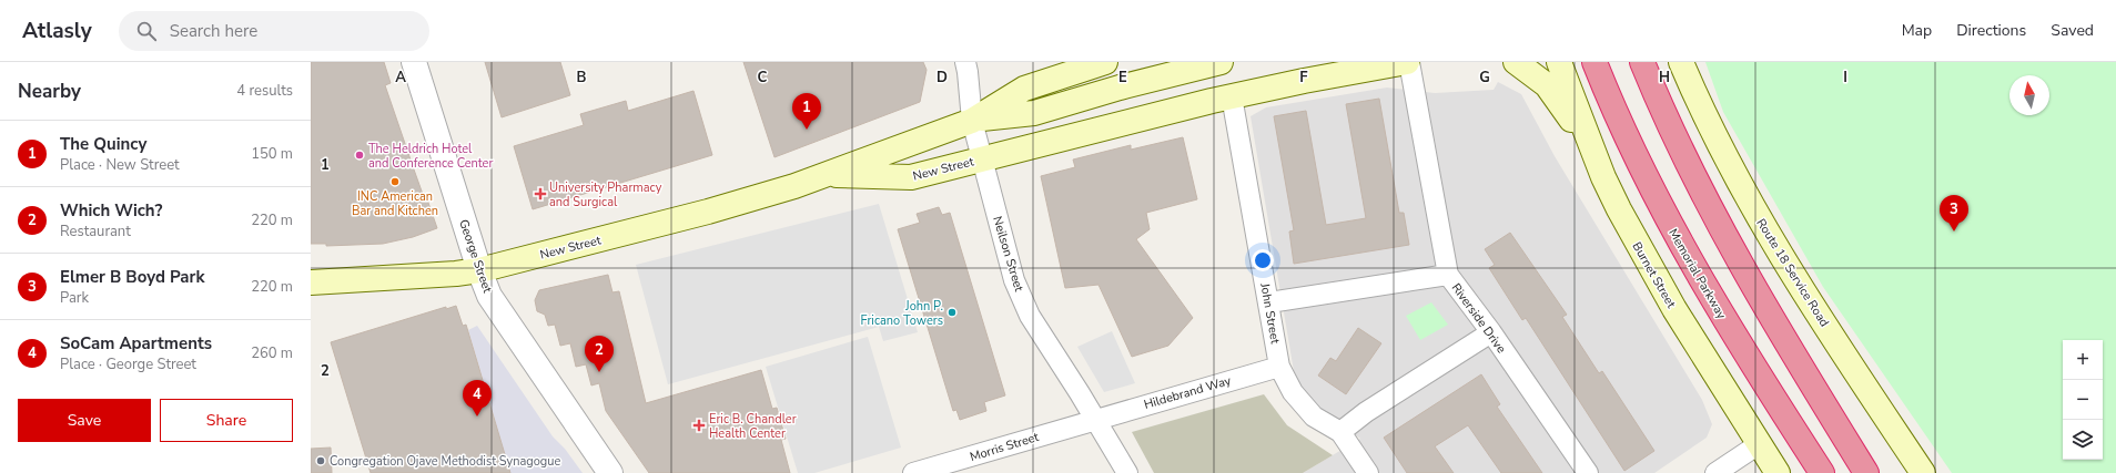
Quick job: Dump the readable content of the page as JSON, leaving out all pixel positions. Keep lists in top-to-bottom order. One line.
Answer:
{"streets":{"highway":["Memorial Parkway"],"main road":["New Street","Route 18 Service Road","Burnet Street"],"street":["Neilson Street","George Street","John Street","Riverside Drive","Hildebrand Way","Morris Street"]},"crossings":[["New Street","Neilson Street"],["New Street","George Street"],["New Street","John Street"],["New Street","Riverside Drive"],["Neilson Street","Hildebrand Way"],["Neilson Street","Morris Street"],["John Street","Hildebrand Way"],["Hildebrand Way","Morris Street"]],"places":{"other":["The Heldrich Hotel and Conference Center","INC American Bar and Kitchen","John P. Fricano Towers","Congregation Ojave Methodist Synagogue"],"health":["University Pharmacy and Surgical","Eric B. Chandler Health Center"]},"north":"top","page":{"header":"Atlasly","search":"Search here","nav":["Map","Directions","Saved"],"heading":["Nearby","4 results"],"pins":["1","3","2","4"],"list":[{"mark":"1","name":"The Quincy","note":"Place · New Street","value":"150 m"},{"mark":"2","name":"Which Wich?","note":"Restaurant","value":"220 m"},{"mark":"3","name":"Elmer B Boyd Park","note":"Park","value":"220 m"},{"mark":"4","name":"SoCam Apartments","note":"Place · George Street","value":"260 m"}],"map_buttons":["+","−"],"buttons":["Save","Share"]},"grid":{"columns":["A","B","C","D","E","F","G","H","I"],"rows":["1","2"]}}
